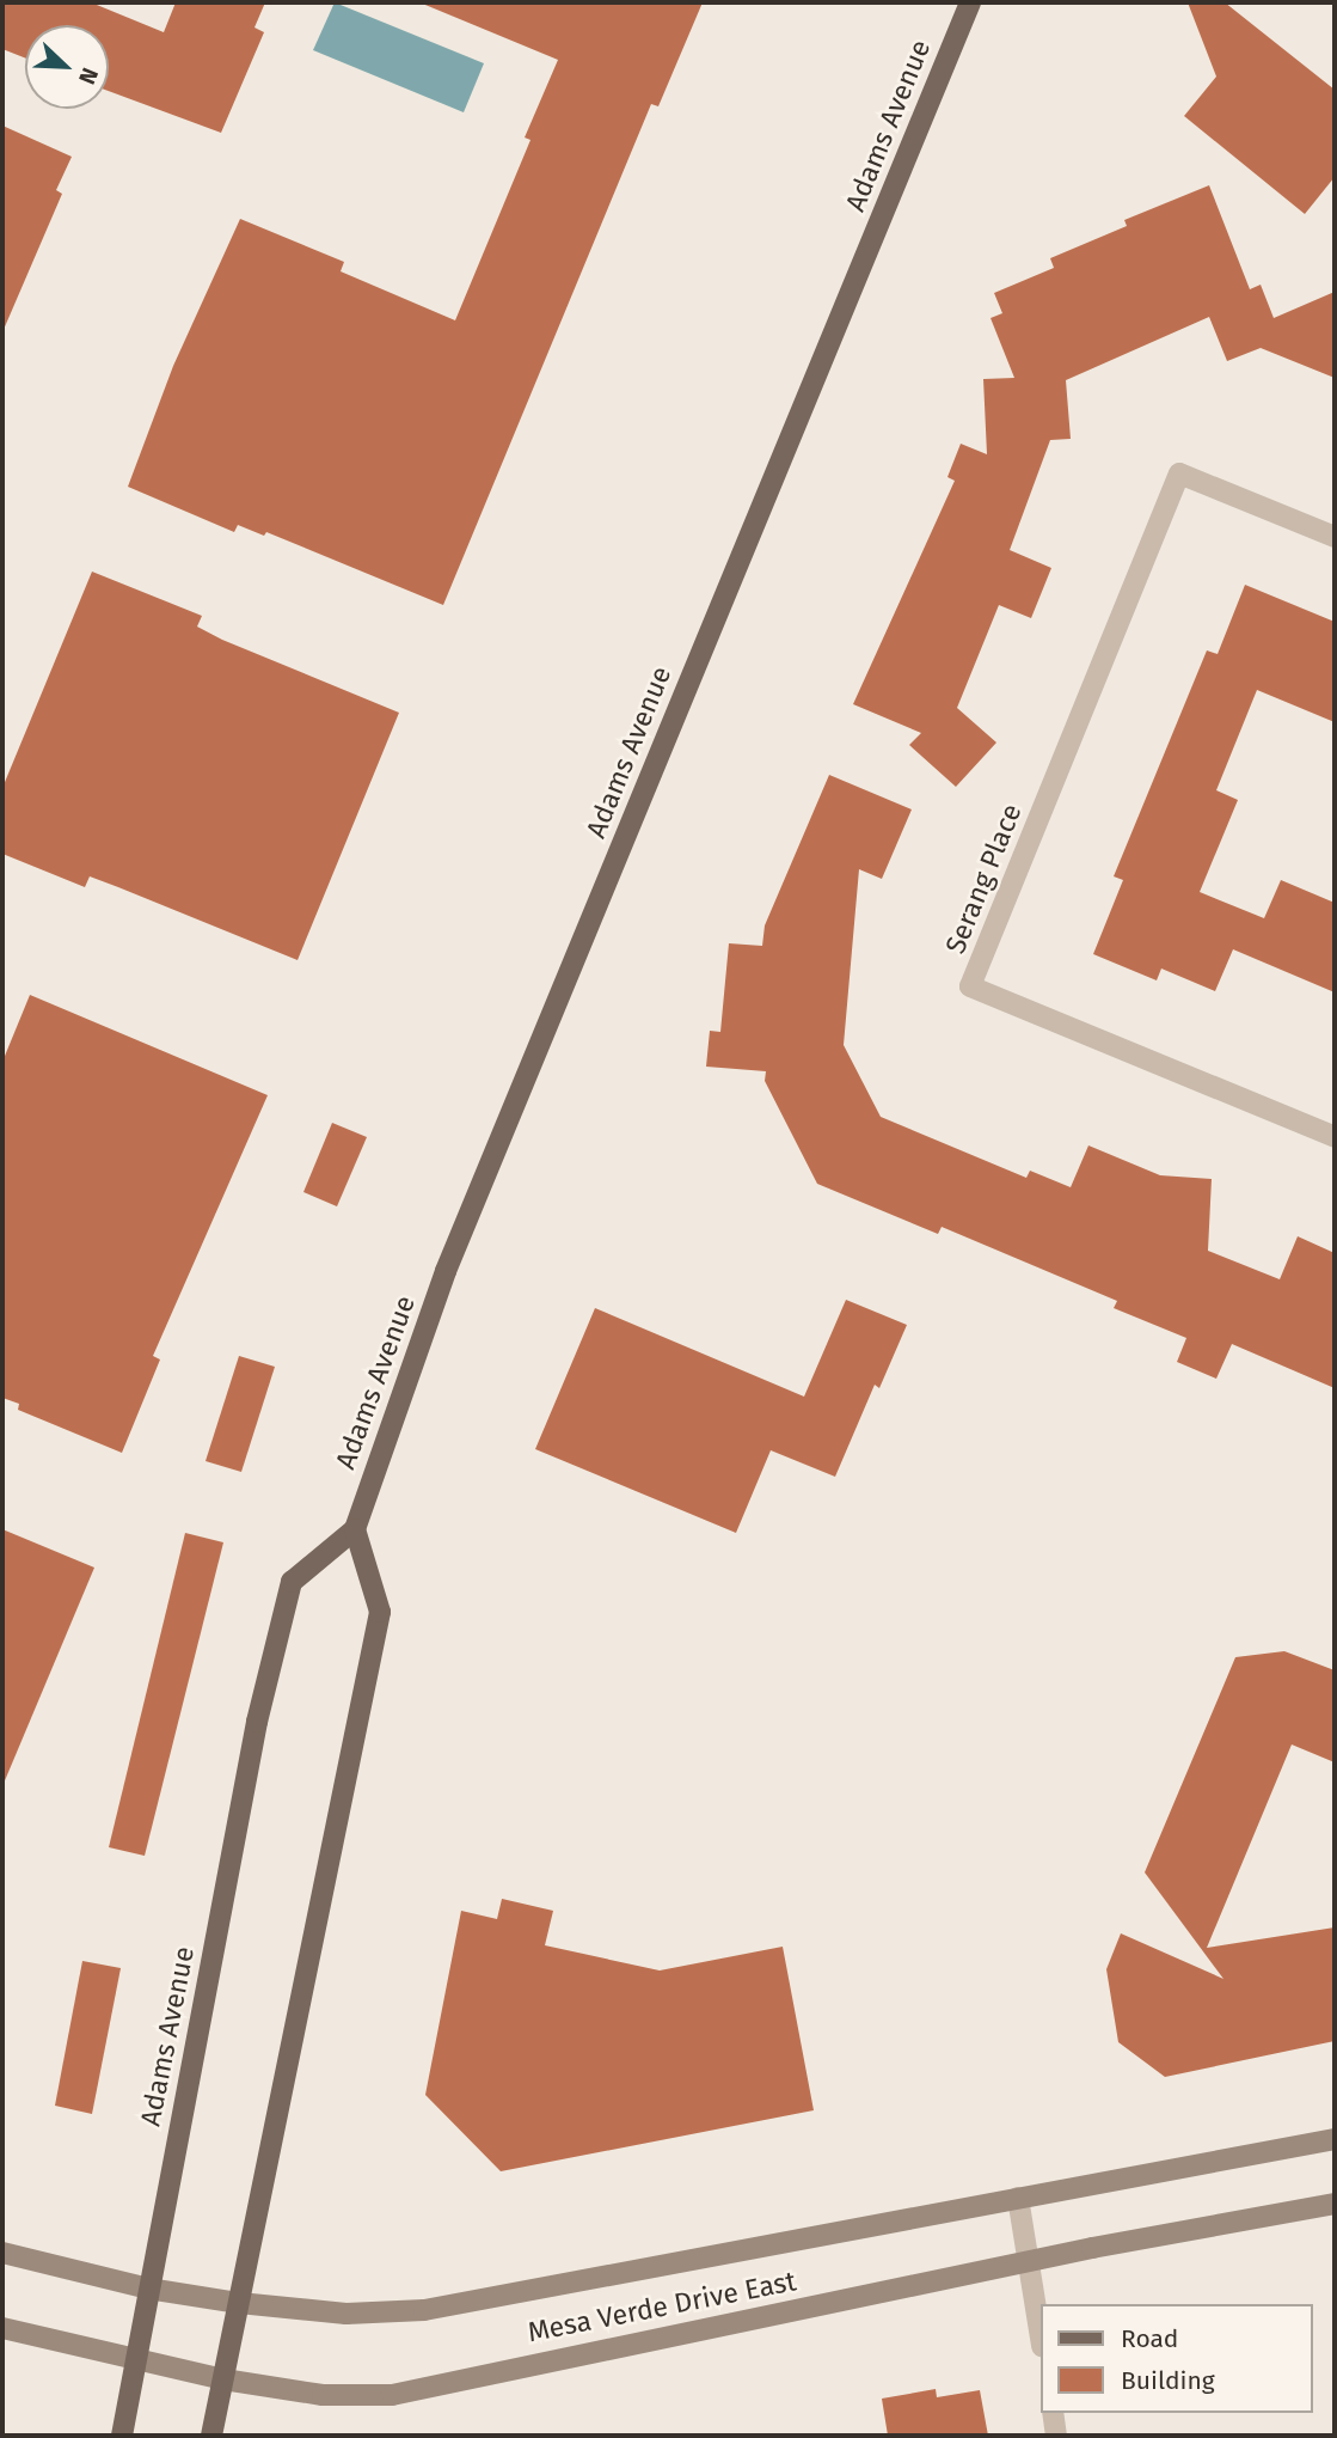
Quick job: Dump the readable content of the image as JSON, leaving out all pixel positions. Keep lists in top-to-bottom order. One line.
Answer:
{"streets":{"main road":["Adams Avenue"],"street":["Serang Place","Mesa Verde Drive East"]},"crossings":[["Adams Avenue","Mesa Verde Drive East"]],"legend":["Road","Building"],"north":"bottom right"}
